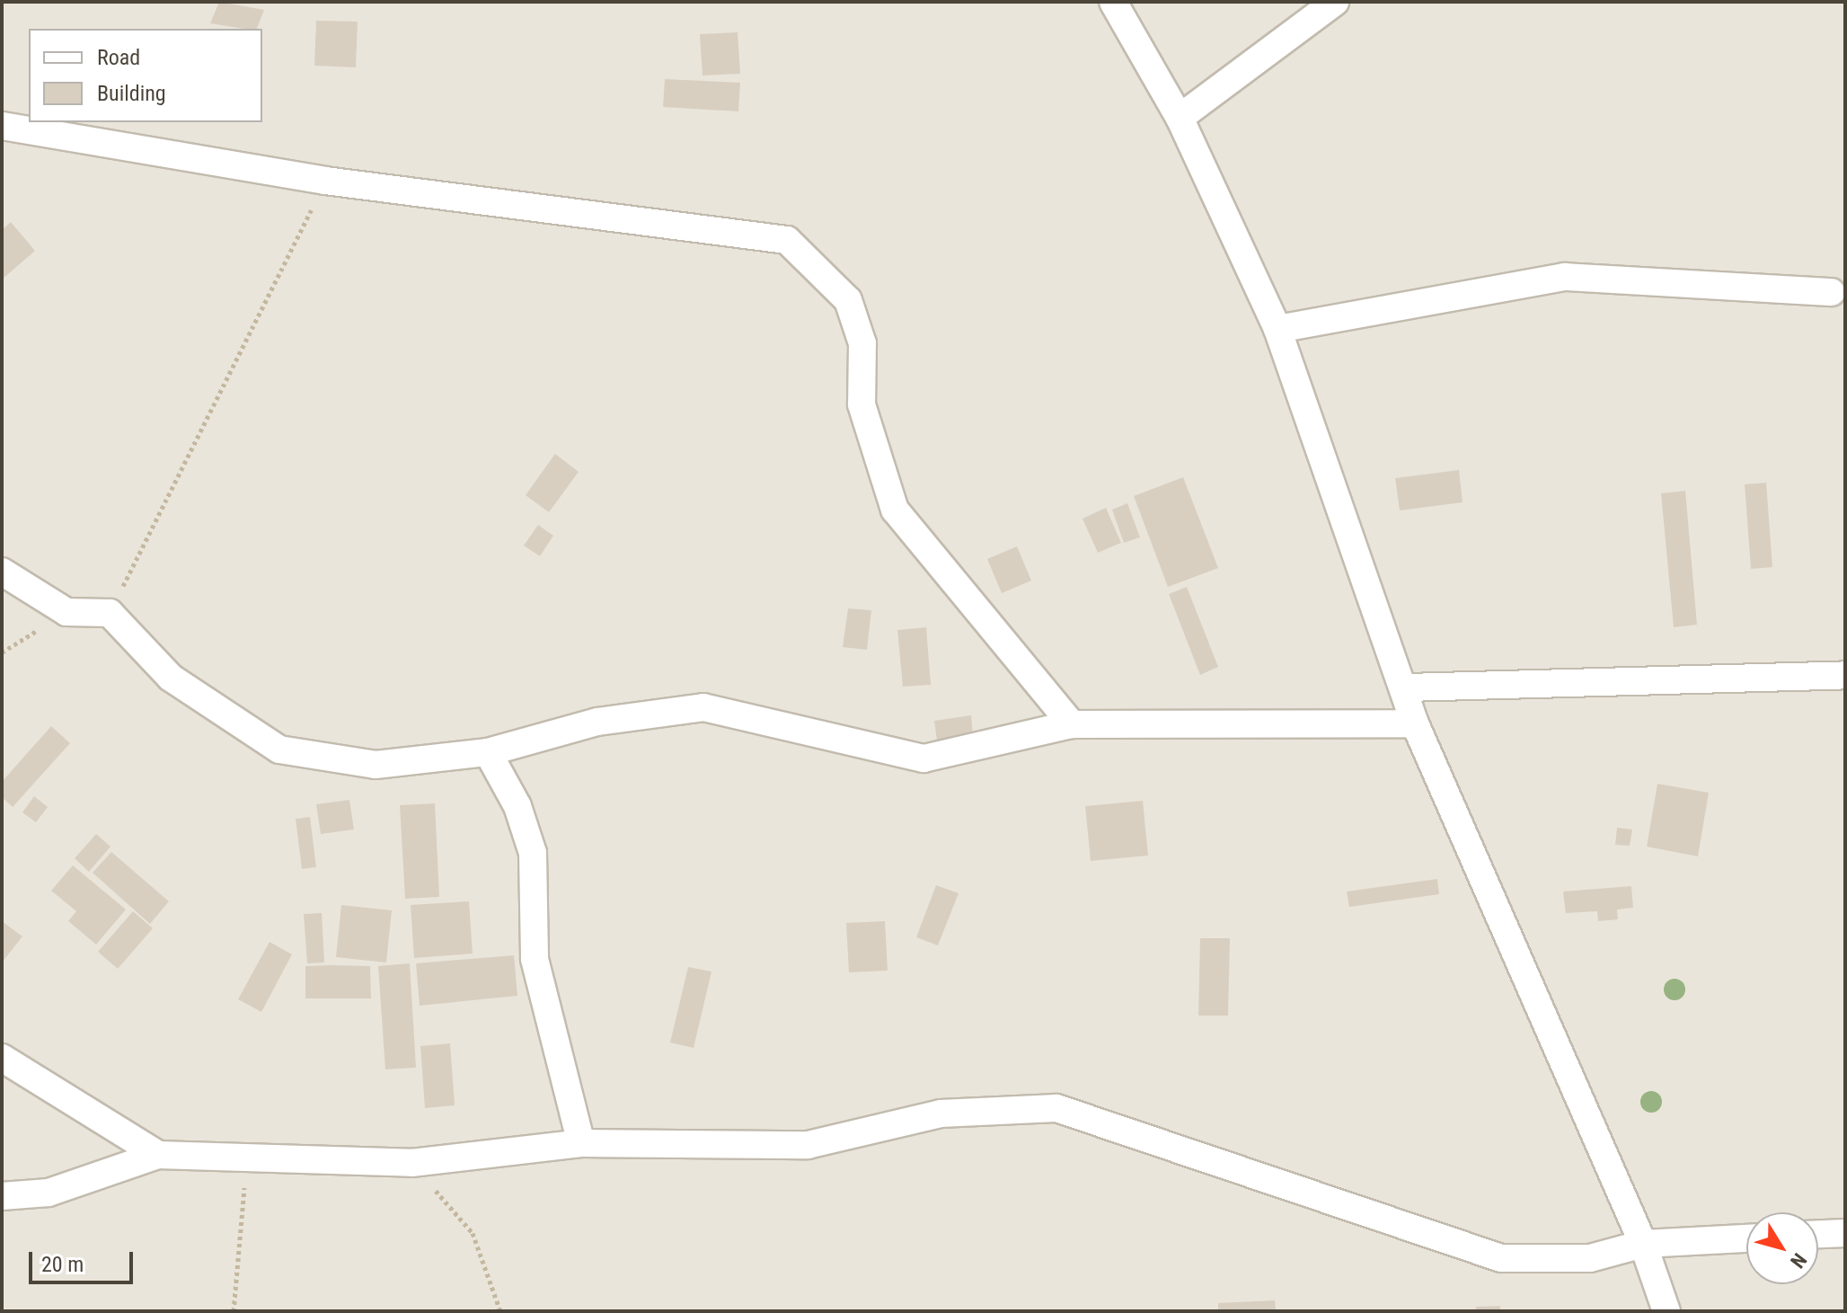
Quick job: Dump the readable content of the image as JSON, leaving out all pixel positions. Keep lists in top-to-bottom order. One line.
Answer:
{"legend":["Road","Building"],"scale_bar":"20 m","north":"bottom right"}
